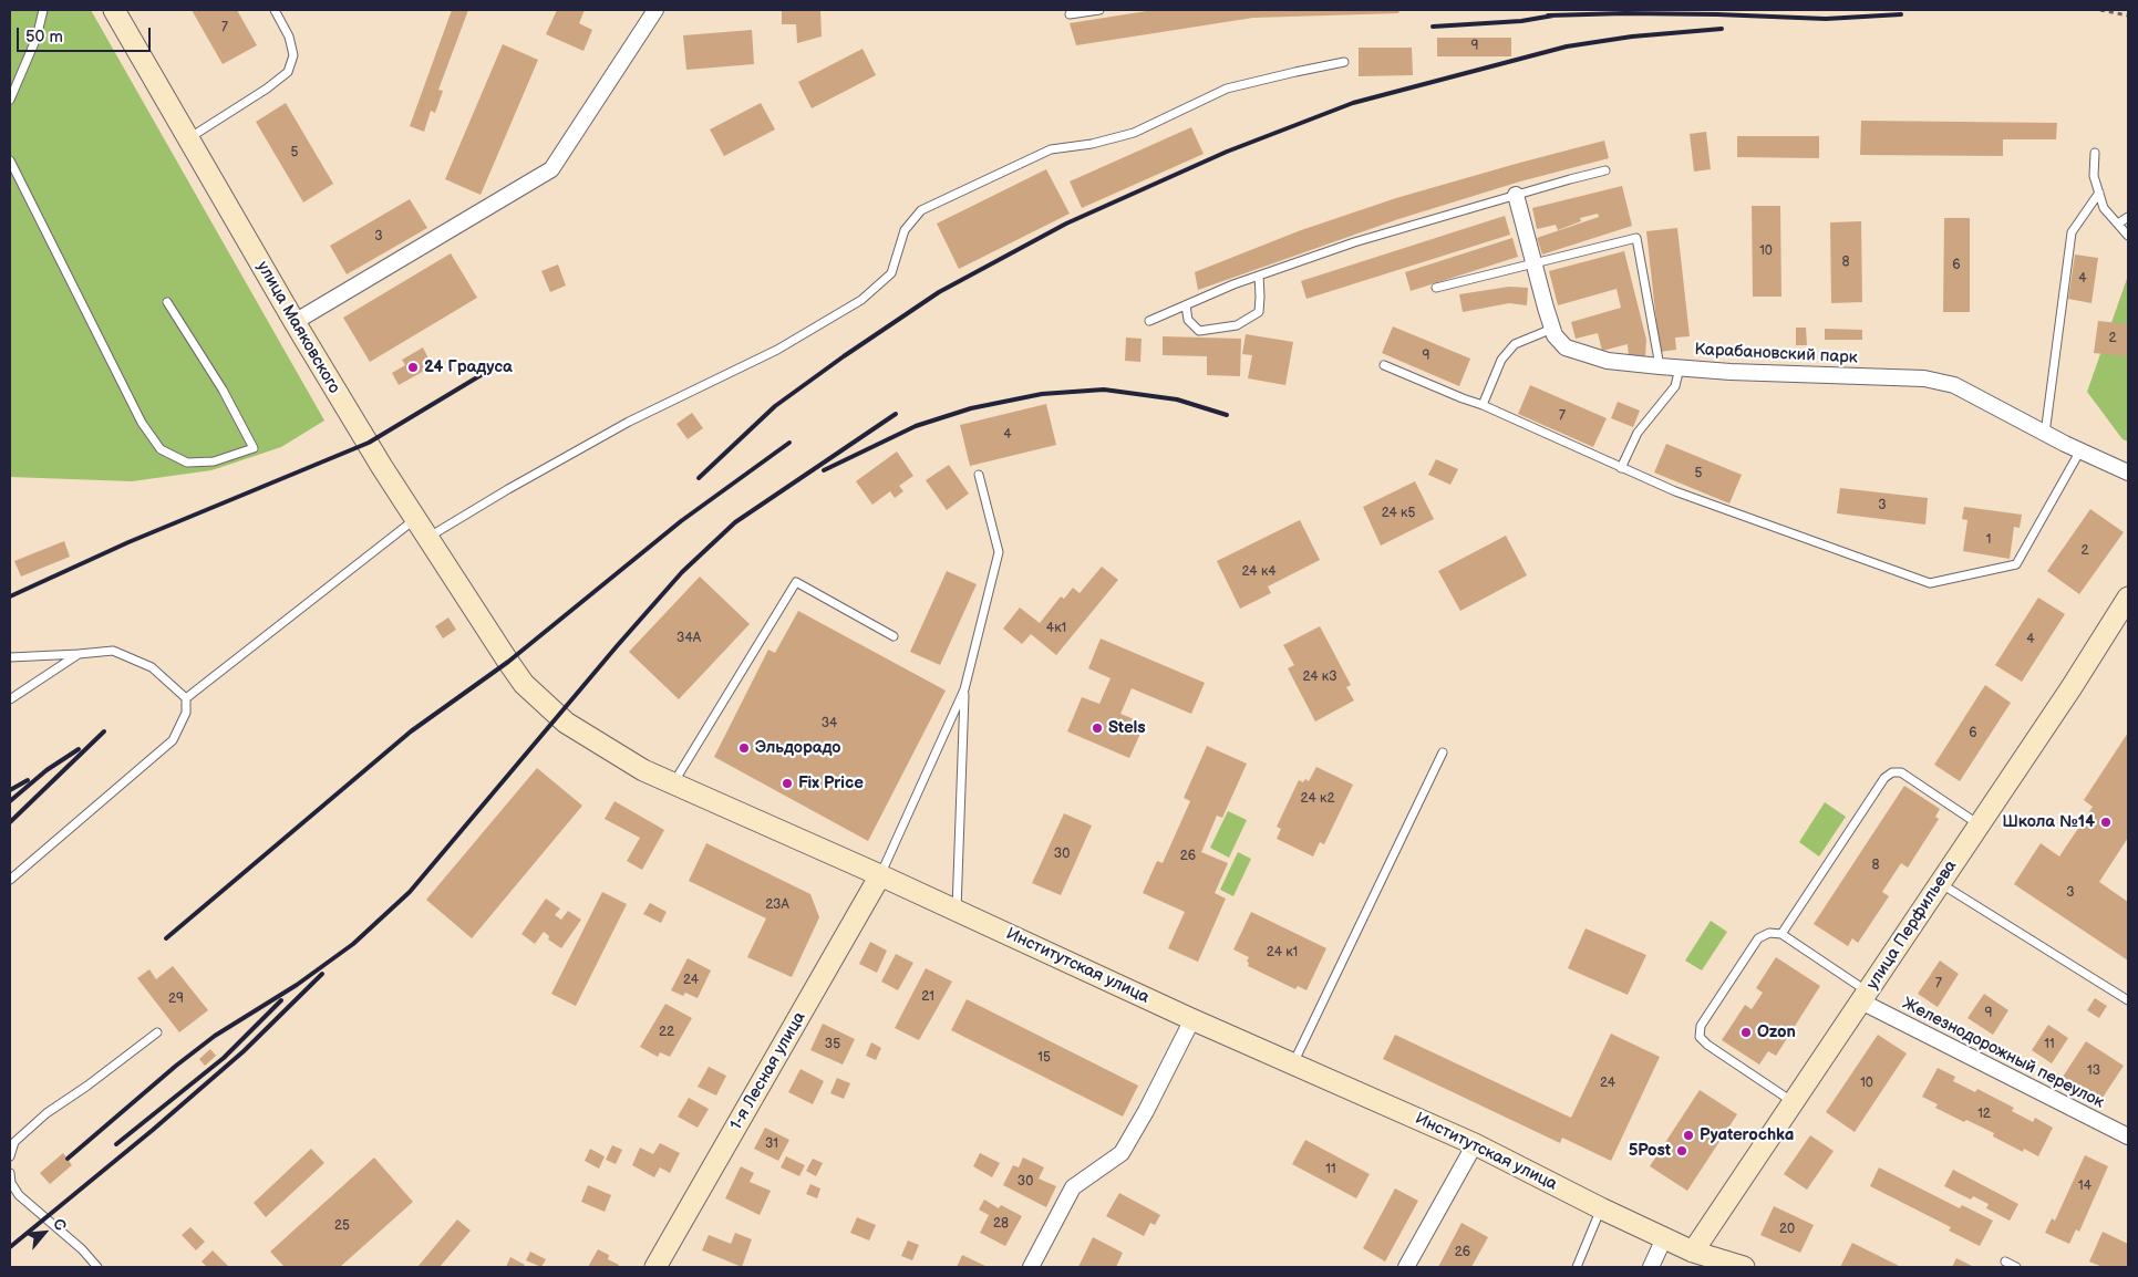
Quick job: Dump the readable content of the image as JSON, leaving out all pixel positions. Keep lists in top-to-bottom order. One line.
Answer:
{"streets":{"main road":["улица Маяковского","улица Перфильева","Институтская улица","1-я Лесная улица"],"street":["Карабановский парк","Железнодорожный переулок"]},"crossings":[["улица Маяковского","Институтская улица"],["улица Перфильева","Институтская улица"],["улица Перфильева","Железнодорожный переулок"],["Институтская улица","1-я Лесная улица"]],"places":["24 Градуса","Stels","Эльдорадо","Fix Price","Школа №14","Ozon","Pyaterochka","5Post"],"house_numbers":["7","9","5","3","10","8","6","4","2","9","7","4","5","3","24 к5","1","2","24 к4","4к1","34А","4","24 к3","34","6","24 к2","30","26","8","3","23А","24 к1","24","7","21","29","9","22","35","11","15","13","24","10","12","31","11","30","14","28","25","20","26"],"scale_bar":"50 m","north":"top right"}
